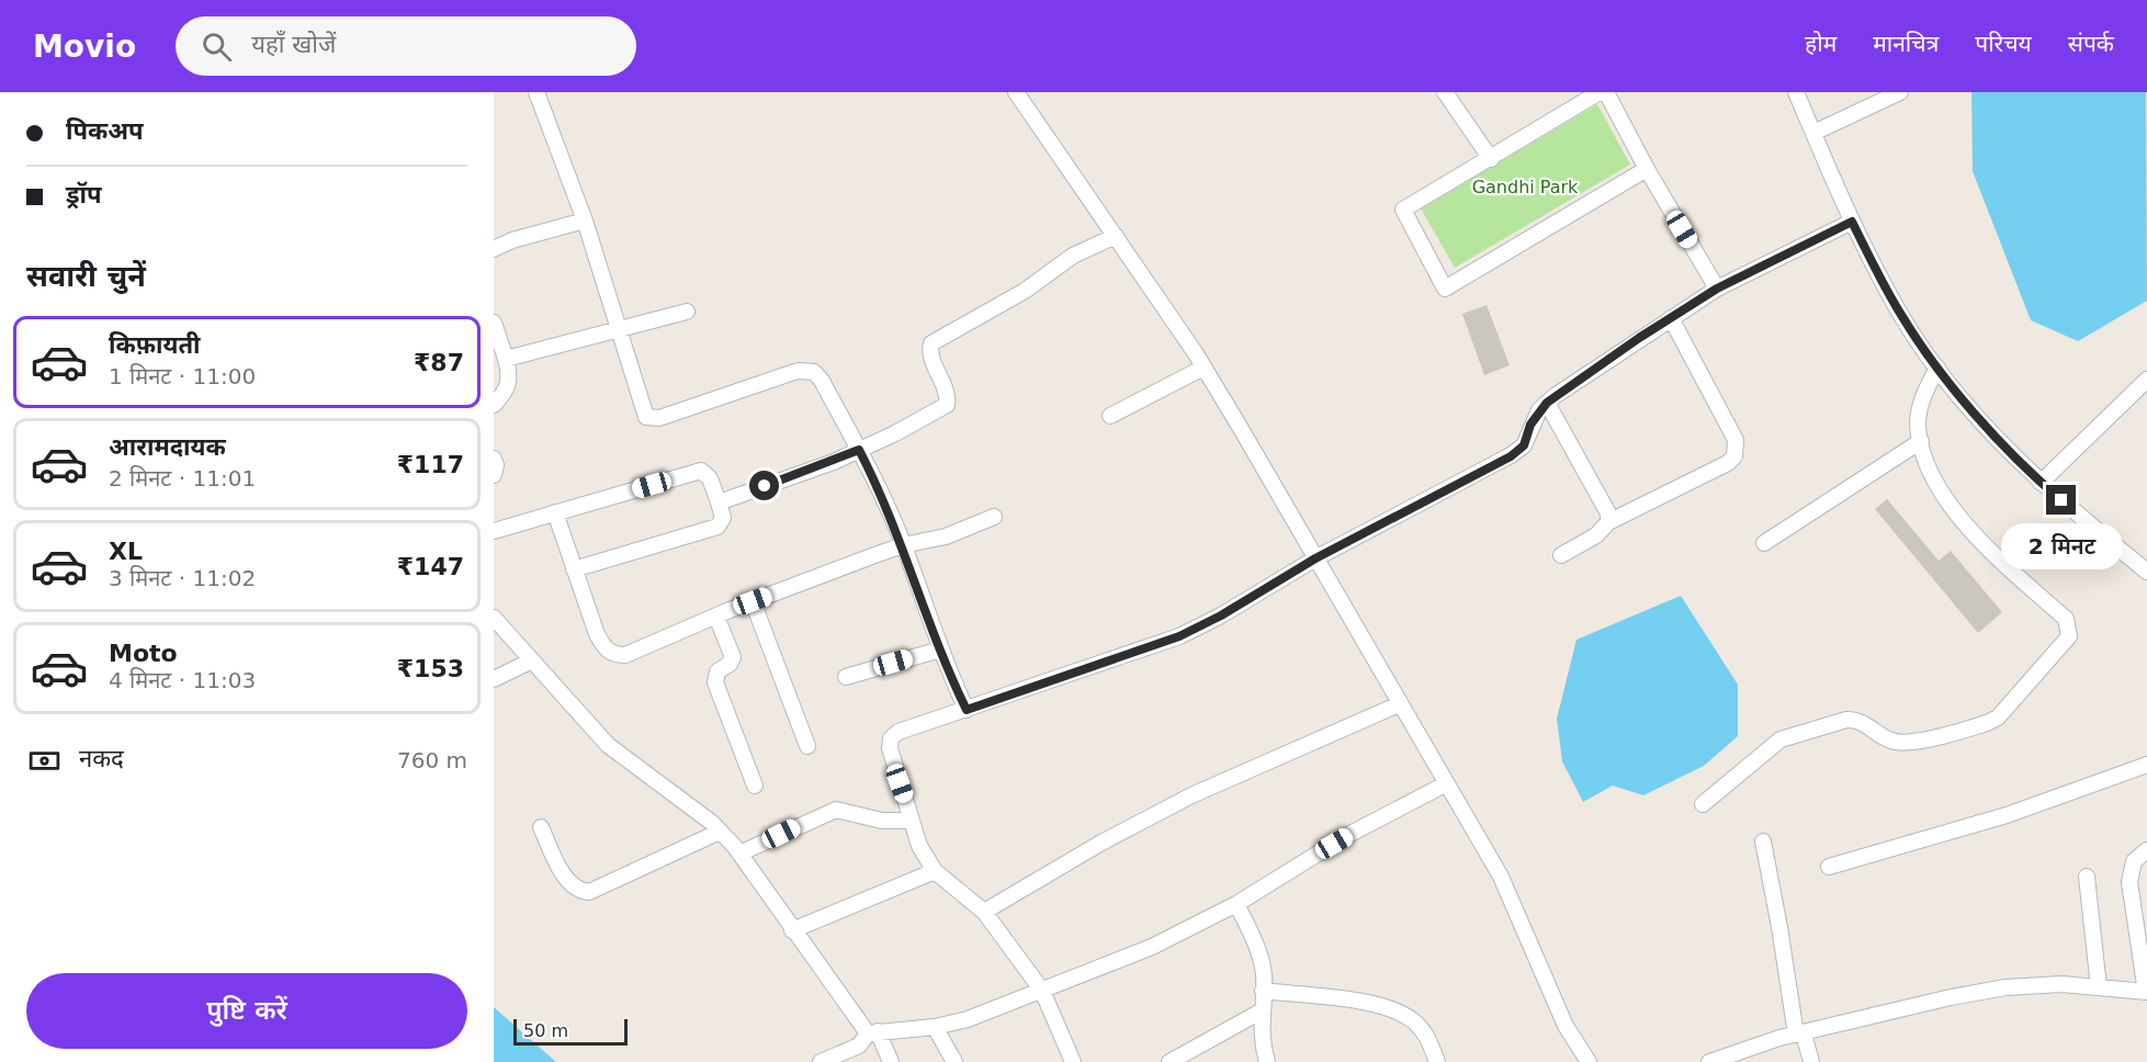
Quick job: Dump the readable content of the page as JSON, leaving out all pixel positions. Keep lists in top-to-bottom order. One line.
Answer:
{"parks":["Gandhi Park"],"scale_bar":"50 m","page":{"header":"Movio","search":"यहाँ खोजें","nav":["होम","मानचित्र","परिचय","संपर्क"],"banner":["पिकअप","ड्रॉप"],"heading":"सवारी चुनें","list":[{"name":"किफ़ायती","note":"1 मिनट · 11:00","value":"₹87"},{"name":"आरामदायक","note":"2 मिनट · 11:01","value":"₹117"},{"name":"XL","note":"3 मिनट · 11:02","value":"₹147"},{"name":"Moto","note":"4 मिनट · 11:03","value":"₹153"}],"bubble":"2 मिनट","pay":["नकद","760 m"],"buttons":"पुष्टि करें","scale":"50 m"}}
